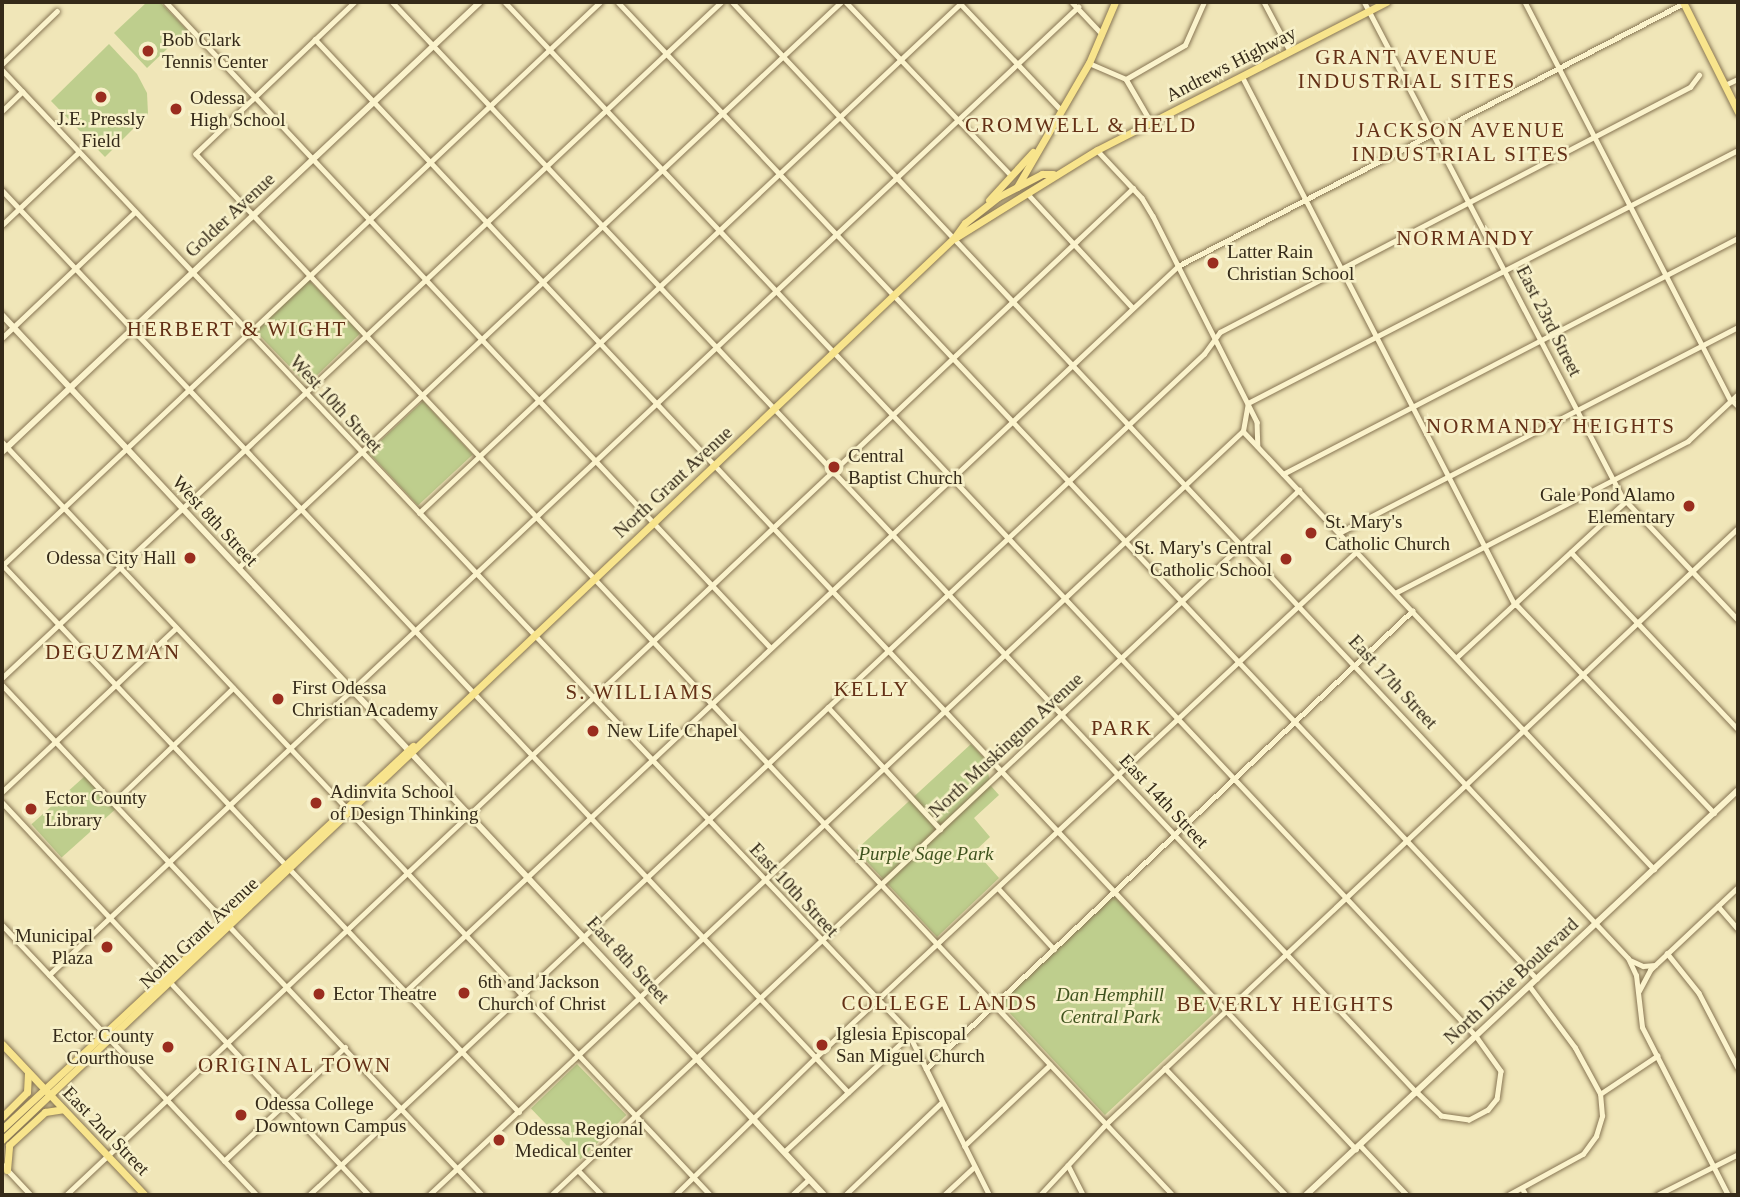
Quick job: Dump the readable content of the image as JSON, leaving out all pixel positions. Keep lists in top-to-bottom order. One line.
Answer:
{"streets":{"main road":["Andrews Highway","Golder Avenue","North Grant Avenue","West 8th Street","East 8th Street","North Dixie Boulevard","East 2nd Street"],"street":["East 23rd Street","West 10th Street","East 17th Street","North Muskingum Avenue","East 14th Street","East 10th Street"]},"crossings":[["Andrews Highway","East 23rd Street"],["Andrews Highway","North Grant Avenue"],["Golder Avenue","West 10th Street"],["Golder Avenue","West 8th Street"],["Golder Avenue","East 14th Street"],["West 10th Street","North Grant Avenue"],["West 10th Street","East 10th Street"],["North Grant Avenue","West 8th Street"],["North Grant Avenue","East 17th Street"],["North Grant Avenue","East 14th Street"],["North Grant Avenue","East 10th Street"],["North Grant Avenue","East 8th Street"],["North Grant Avenue","East 2nd Street"],["West 8th Street","East 8th Street"],["East 17th Street","North Muskingum Avenue"],["East 17th Street","North Dixie Boulevard"],["North Muskingum Avenue","East 14th Street"],["North Muskingum Avenue","East 10th Street"],["North Muskingum Avenue","East 8th Street"],["East 14th Street","North Dixie Boulevard"]],"districts":["GRANT AVENUE INDUSTRIAL SITES","CROMWELL & HELD","JACKSON AVENUE INDUSTRIAL SITES","NORMANDY","HERBERT & WIGHT","NORMANDY HEIGHTS","DEGUZMAN","KELLY","S. WILLIAMS","PARK","COLLEGE LANDS","BEVERLY HEIGHTS","ORIGINAL TOWN"],"parks":["Purple Sage Park","Dan Hemphill Central Park"],"places":["Bob Clark Tennis Center","J.E. Pressly Field","Odessa High School","Latter Rain Christian School","Central Baptist Church","Gale Pond Alamo Elementary","St. Mary's Catholic Church","Odessa City Hall","St. Mary's Central Catholic School","First Odessa Christian Academy","New Life Chapel","Adinvita School of Design Thinking","Ector County Library","Municipal Plaza","6th and Jackson Church of Christ","Ector Theatre","Iglesia Episcopal San Miguel Church","Ector County Courthouse","Odessa College Downtown Campus","Odessa Regional Medical Center"]}
